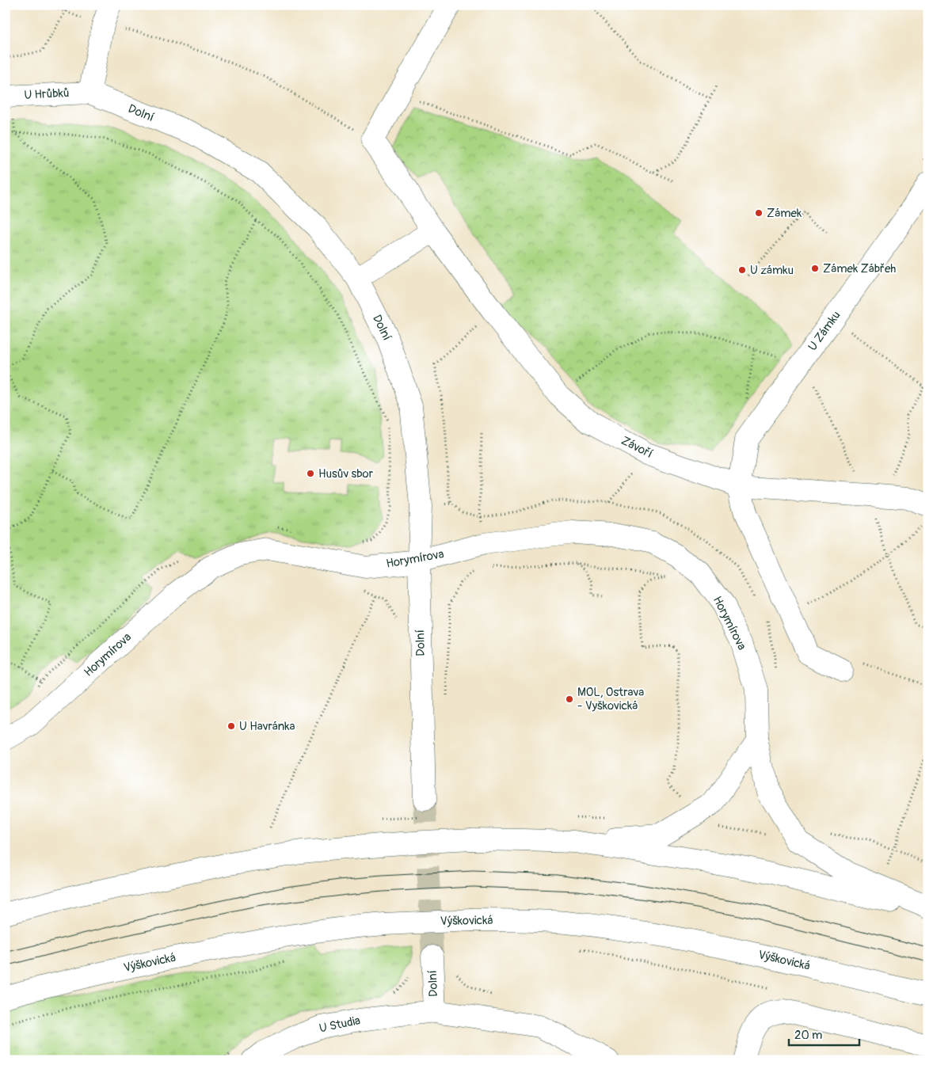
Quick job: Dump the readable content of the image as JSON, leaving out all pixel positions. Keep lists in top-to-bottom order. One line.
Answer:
{"streets":{"street":["U Hrůbků","Dolní","U Zámku","Závoří","Horymírova","Výškovická","U Studia"]},"crossings":[["U Hrůbků","Dolní"],["Dolní","Horymírova"],["Dolní","U Studia"],["U Zámku","Závoří"]],"places":["Zámek","Zámek Zábřeh","U zámku","Husův sbor","MOL, Ostrava - Vyškovická","U Havránka"],"scale_bar":"20 m"}
